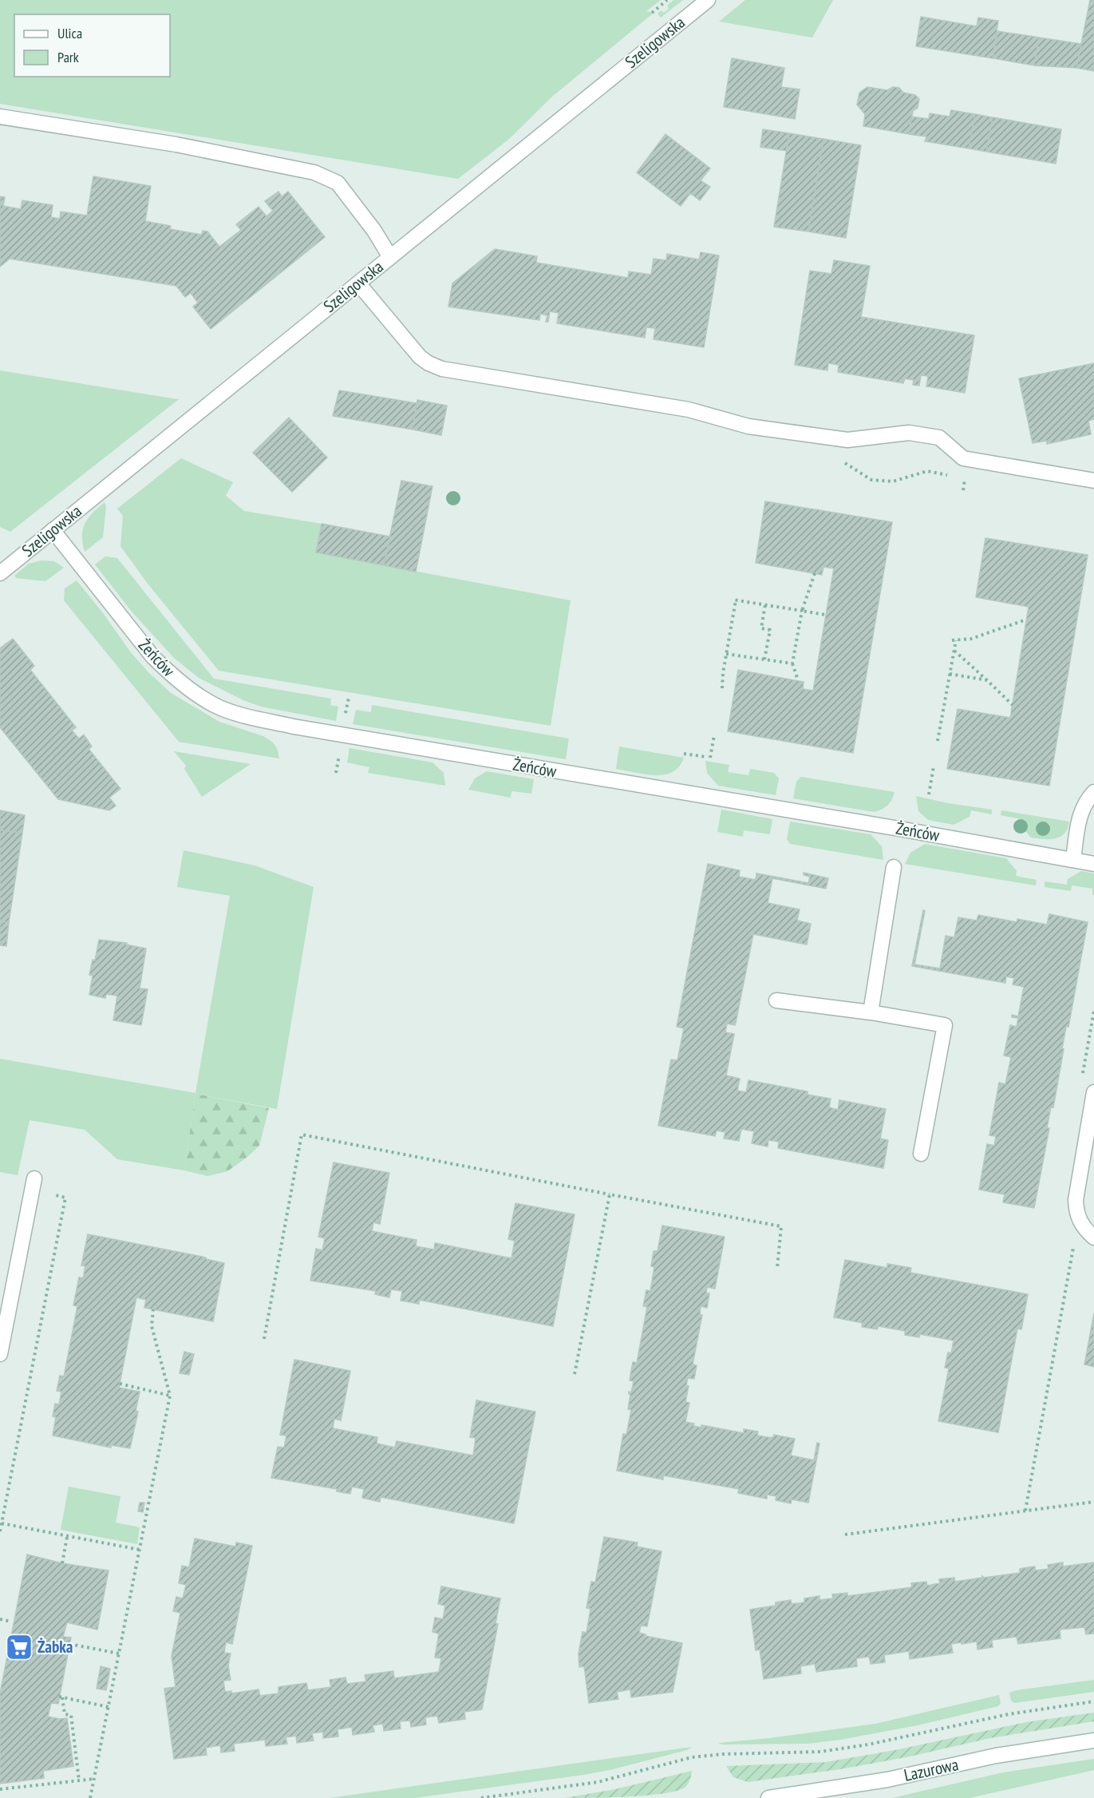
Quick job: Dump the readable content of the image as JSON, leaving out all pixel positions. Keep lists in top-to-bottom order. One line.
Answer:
{"streets":{"street":["Szeligowska","Żeńców","Lazurowa"]},"crossings":[["Szeligowska","Żeńców"]],"places":{"supermarket":["Żabka"]},"legend":["Ulica","Park"]}
